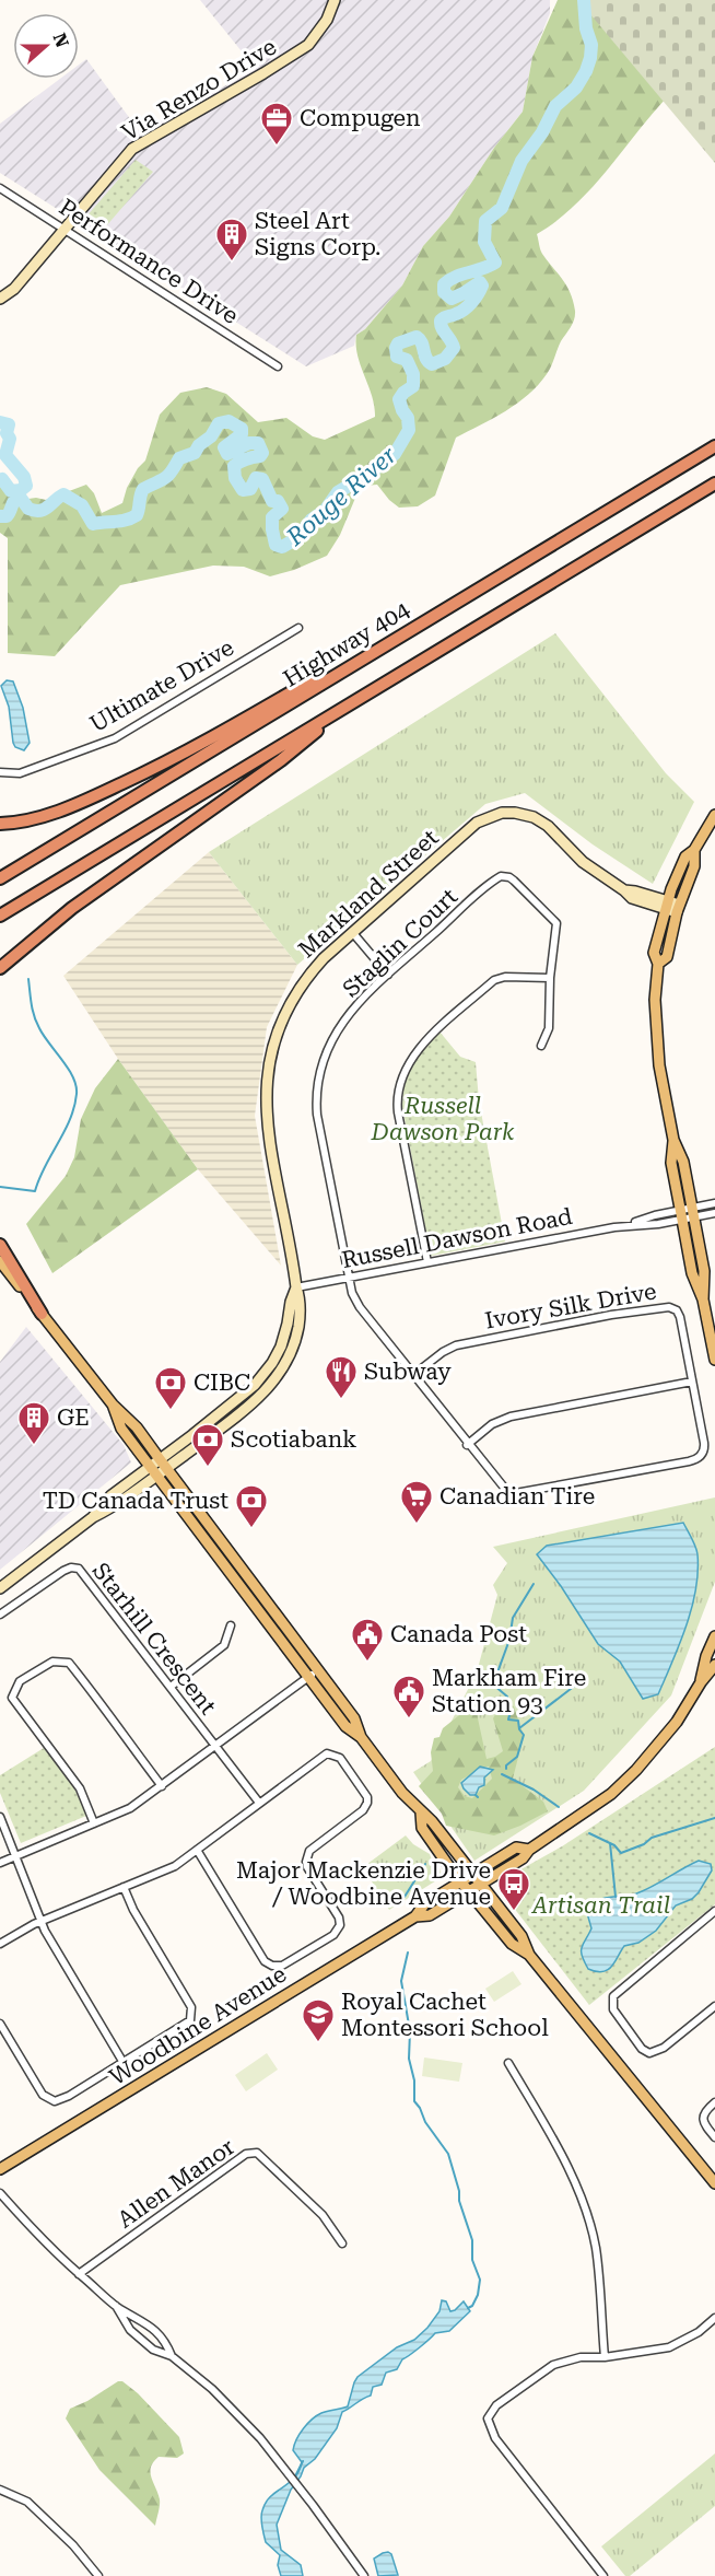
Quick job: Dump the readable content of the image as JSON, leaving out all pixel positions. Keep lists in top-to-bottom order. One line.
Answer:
{"streets":{"highway":["Highway 404"],"main road":["Woodbine Avenue"],"street":["Via Renzo Drive","Performance Drive","Ultimate Drive","Markland Street","Staglin Court","Russell Dawson Road","Ivory Silk Drive","Starhill Crescent","Allen Manor"]},"crossings":[["Via Renzo Drive","Performance Drive"],["Markland Street","Russell Dawson Road"],["Staglin Court","Russell Dawson Road"],["Staglin Court","Ivory Silk Drive"]],"water":["Rouge River"],"parks":["Russell Dawson Park","Artisan Trail"],"places":{"office":["Compugen"],"building":["Steel Art Signs Corp.","GE"],"restaurant":["Subway"],"bank":["CIBC","Scotiabank","TD Canada Trust"],"supermarket":["Canadian Tire"],"public building":["Canada Post","Markham Fire Station 93"],"bus stop":["Major Mackenzie Drive / Woodbine Avenue"],"school or university":["Royal Cachet Montessori School"]},"north":"right"}
